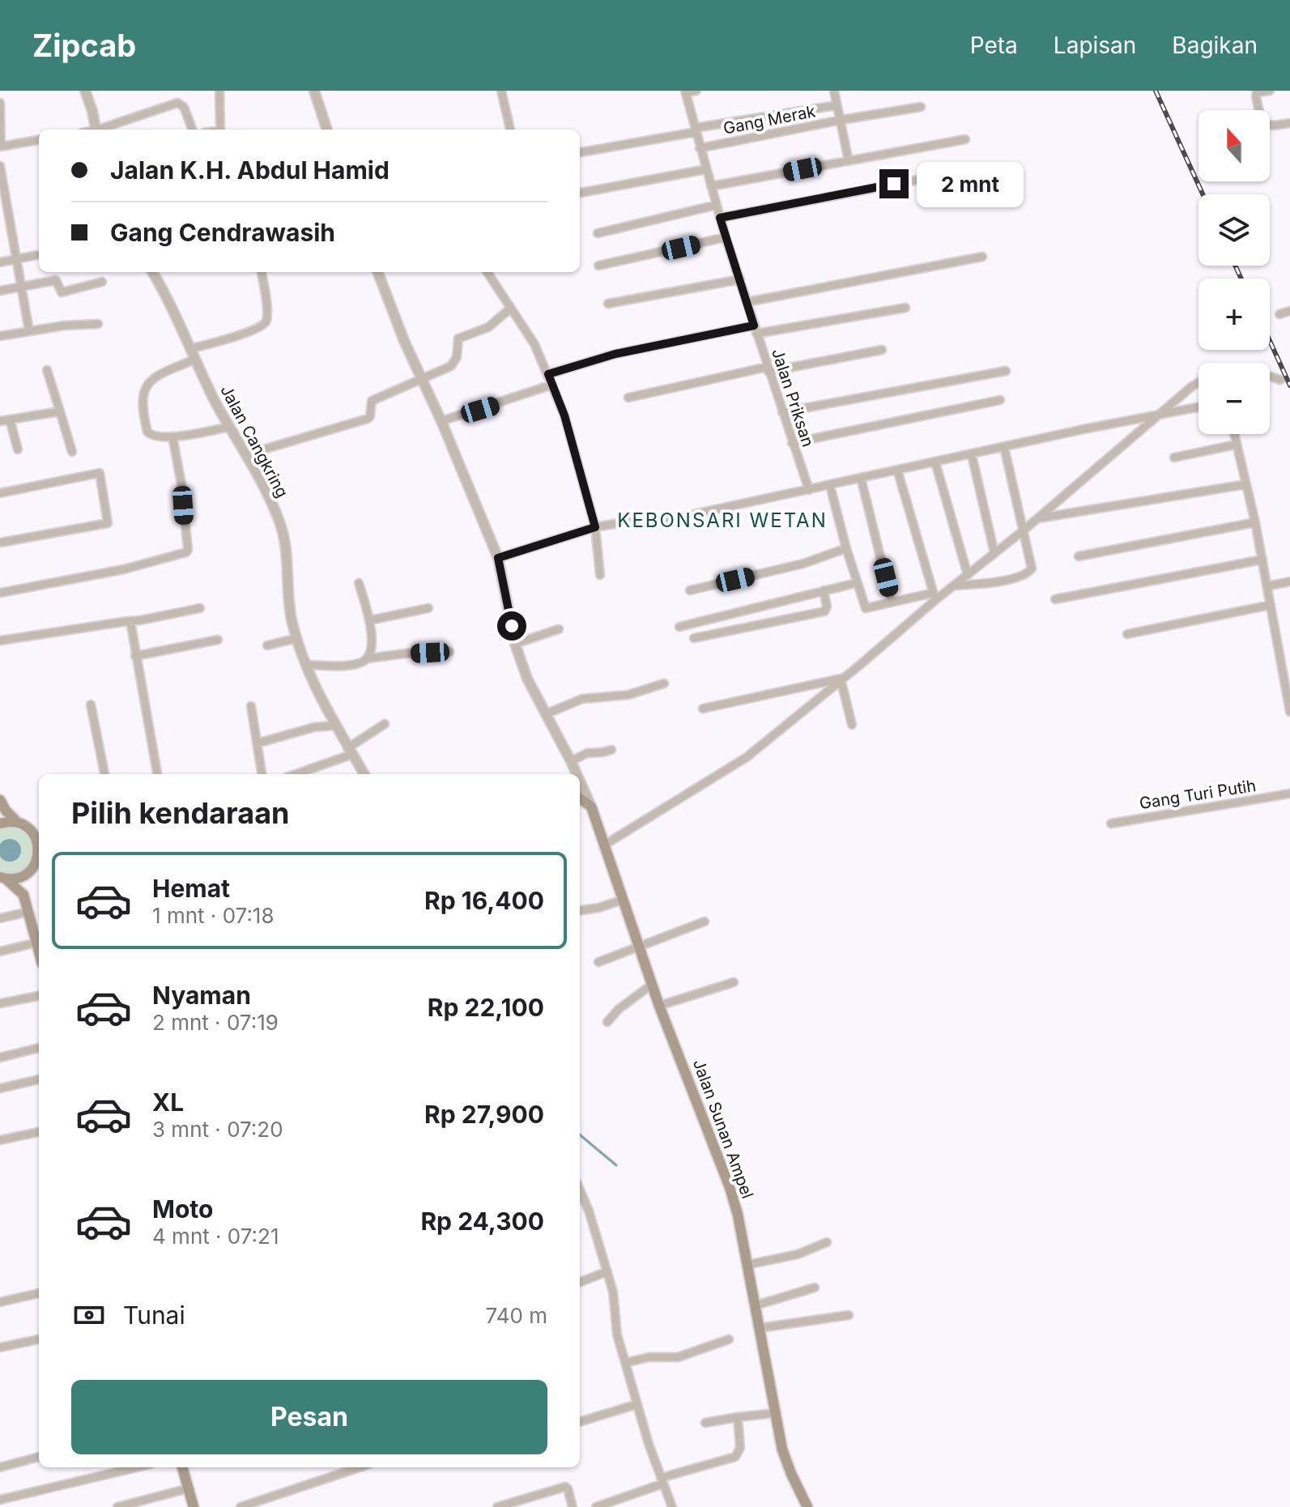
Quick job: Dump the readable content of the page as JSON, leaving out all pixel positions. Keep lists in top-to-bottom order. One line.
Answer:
{"streets":{"main road":["Jalan Sunan Ampel"],"street":["Gang Merak","Jalan Priksan","Jalan Cangkring","Gang Turi Putih"]},"crossings":[["Gang Merak","Jalan Priksan"]],"districts":["KEBONSARI WETAN"],"north":"top","page":{"header":"Zipcab","nav":["Peta","Lapisan","Bagikan"],"map_buttons":["+","−"],"banner":["Jalan K.H. Abdul Hamid","Gang Cendrawasih"],"bubble":"2 mnt","heading":"Pilih kendaraan","list":[{"name":"Hemat","note":"1 mnt · 07:18","value":"Rp 16,400"},{"name":"Nyaman","note":"2 mnt · 07:19","value":"Rp 22,100"},{"name":"XL","note":"3 mnt · 07:20","value":"Rp 27,900"},{"name":"Moto","note":"4 mnt · 07:21","value":"Rp 24,300"}],"pay":["Tunai","740 m"],"buttons":"Pesan"}}
